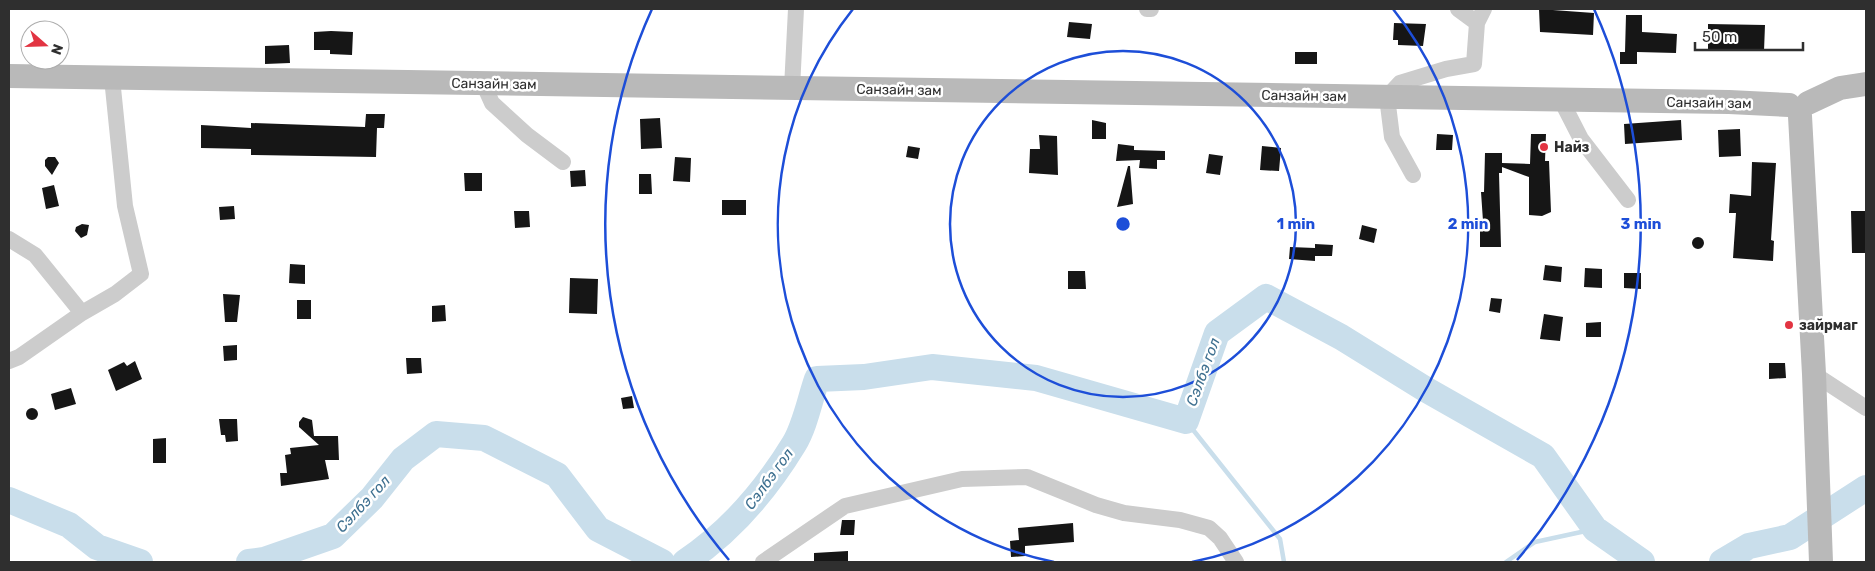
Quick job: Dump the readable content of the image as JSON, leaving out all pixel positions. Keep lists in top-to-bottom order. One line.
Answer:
{"streets":{"main road":["Санзайн зам"]},"water":["Сэлбэ гол"],"places":["Найз","зайрмаг"],"scale_bar":"50 m","north":"right","rings":["1 min","2 min","3 min"]}
